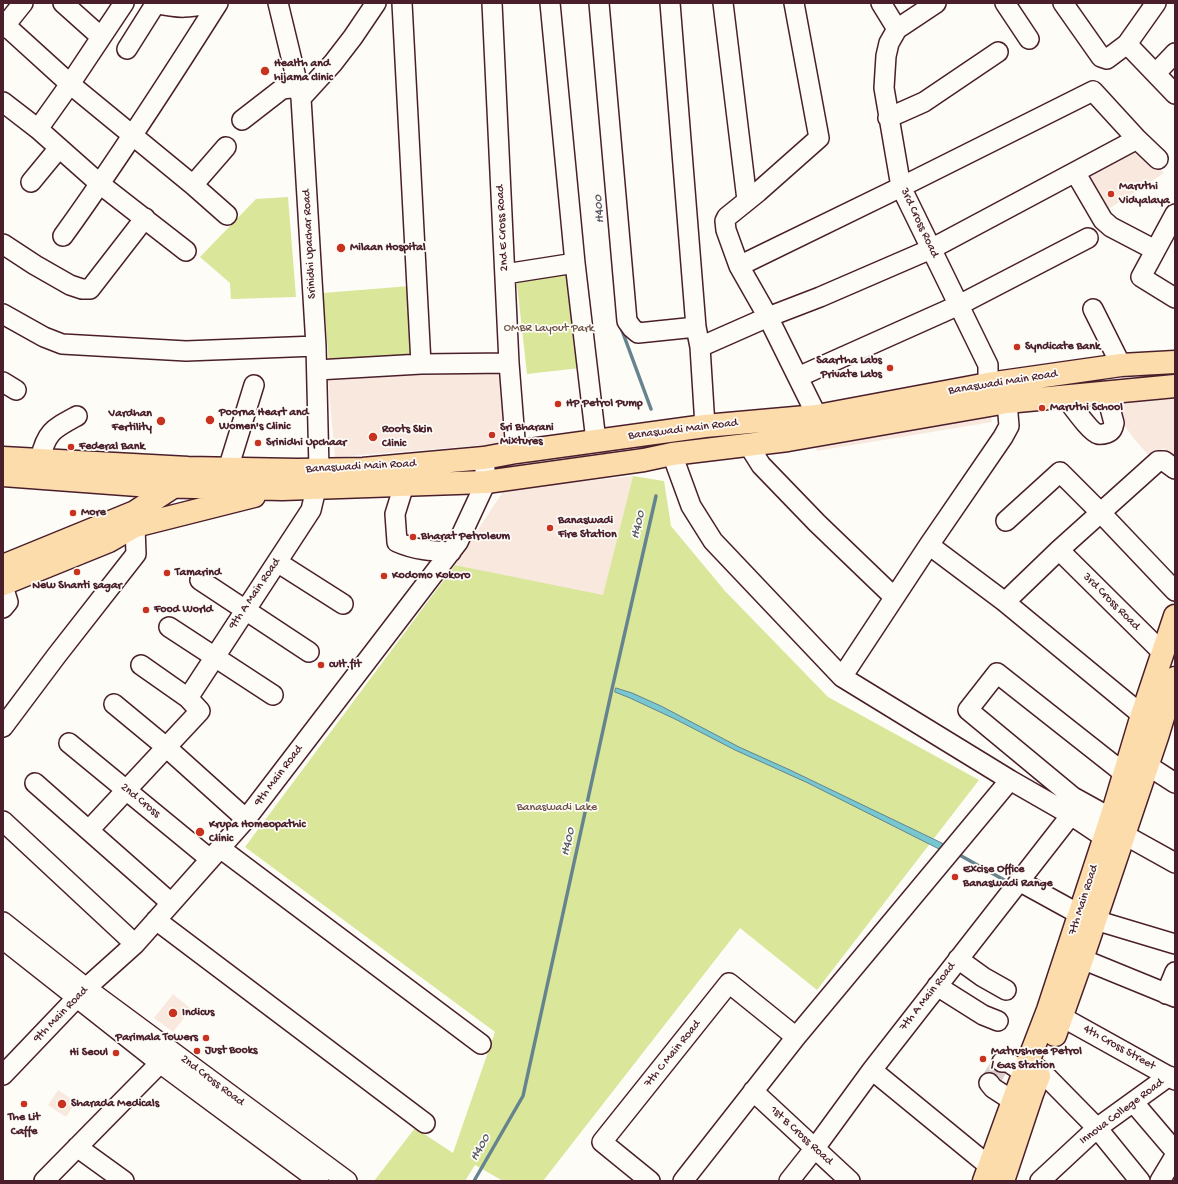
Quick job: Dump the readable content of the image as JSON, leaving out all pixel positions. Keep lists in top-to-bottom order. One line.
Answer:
{"streets":{"main road":["Banaswadi Main Road","7th Main Road"],"street":["3rd Cross Road","2nd E Cross Road","Srinidhi Upachar Road","9th A Main Road","9th Main Road","2nd Cross","7th A Main Road","4th Cross Street","7th C Main Road","2nd Cross Road","Innova College Road","1st B Cross Road"]},"crossings":[["3rd Cross Road","Banaswadi Main Road"],["3rd Cross Road","7th Main Road"],["2nd E Cross Road","Banaswadi Main Road"],["Srinidhi Upachar Road","Banaswadi Main Road"],["Srinidhi Upachar Road","9th A Main Road"],["Banaswadi Main Road","9th A Main Road"],["Banaswadi Main Road","9th Main Road"],["9th Main Road","2nd Cross"],["9th Main Road","2nd Cross Road"],["7th Main Road","4th Cross Street"],["7th A Main Road","1st B Cross Road"],["4th Cross Street","Innova College Road"]],"water":["H400"],"parks":["OMBR Layout Park","Banaswadi Lake"],"places":["Health and hijama clinic","Maruthi Vidyalaya","Milaan Hospital","Syndicate Bank","Saartha Labs Private Labs","HP Petrol Pump","Maruthi School","Poorna Heart and Women's Clinic","Vardhan Fertility","Sri Bharani Mixtures","Roots Skin Clinic","Srinidhi Upchaar","Federal Bank","More","Banaswadi Fire Station","Bharat Petroleum","New Shanti sagar","Tamarind","Kodomo Kokoro","Food World","cult.fit","Krupa Homeopathic Clinic","Excise Office Banaswadi Range","Indicus","Parimala Towers","Just Books","Hi Seoul","Matrushree Petrol / Gas Station","The Lit Caffe","Sharada Medicals"]}
